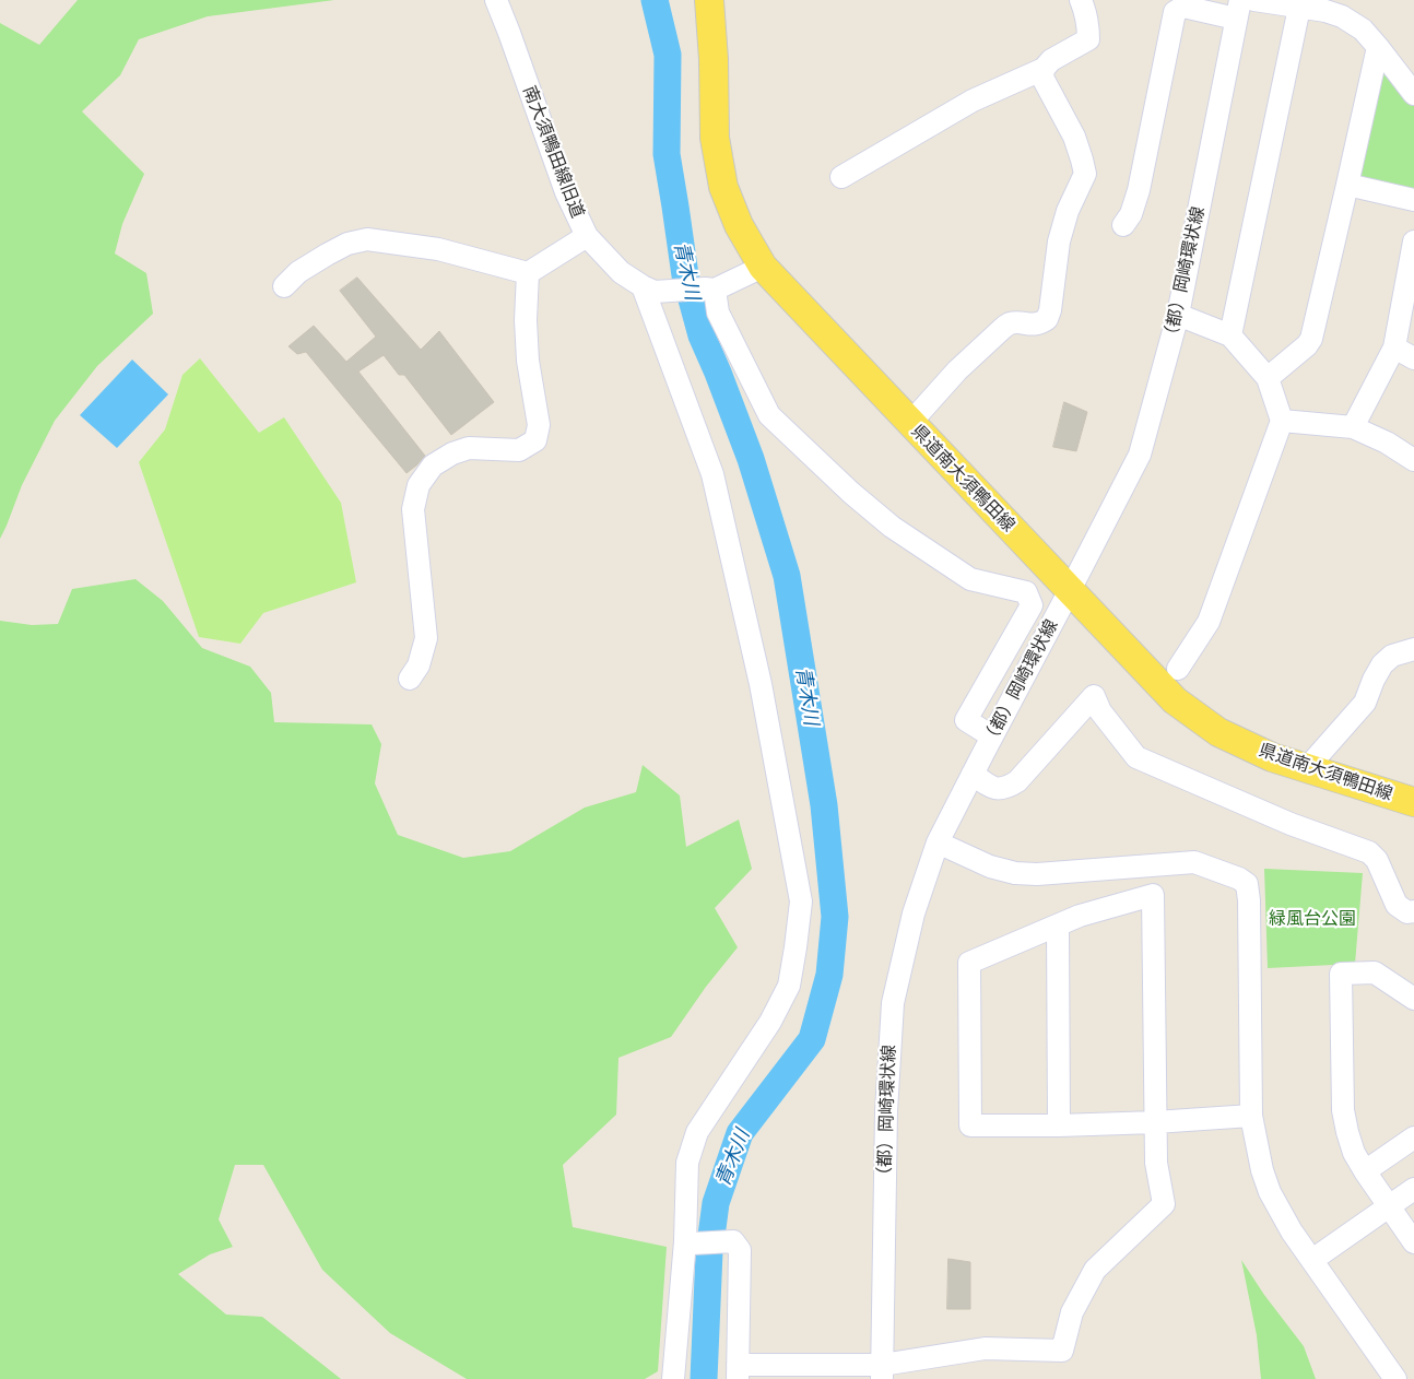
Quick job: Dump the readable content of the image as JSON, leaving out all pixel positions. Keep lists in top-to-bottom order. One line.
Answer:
{"streets":{"main road":["県道南大須鴨田線"],"street":["南大須鴨田線旧道","（都）岡崎環状線"]},"crossings":[["（都）岡崎環状線","県道南大須鴨田線"]],"water":["青木川"],"parks":["緑風台公園"]}
